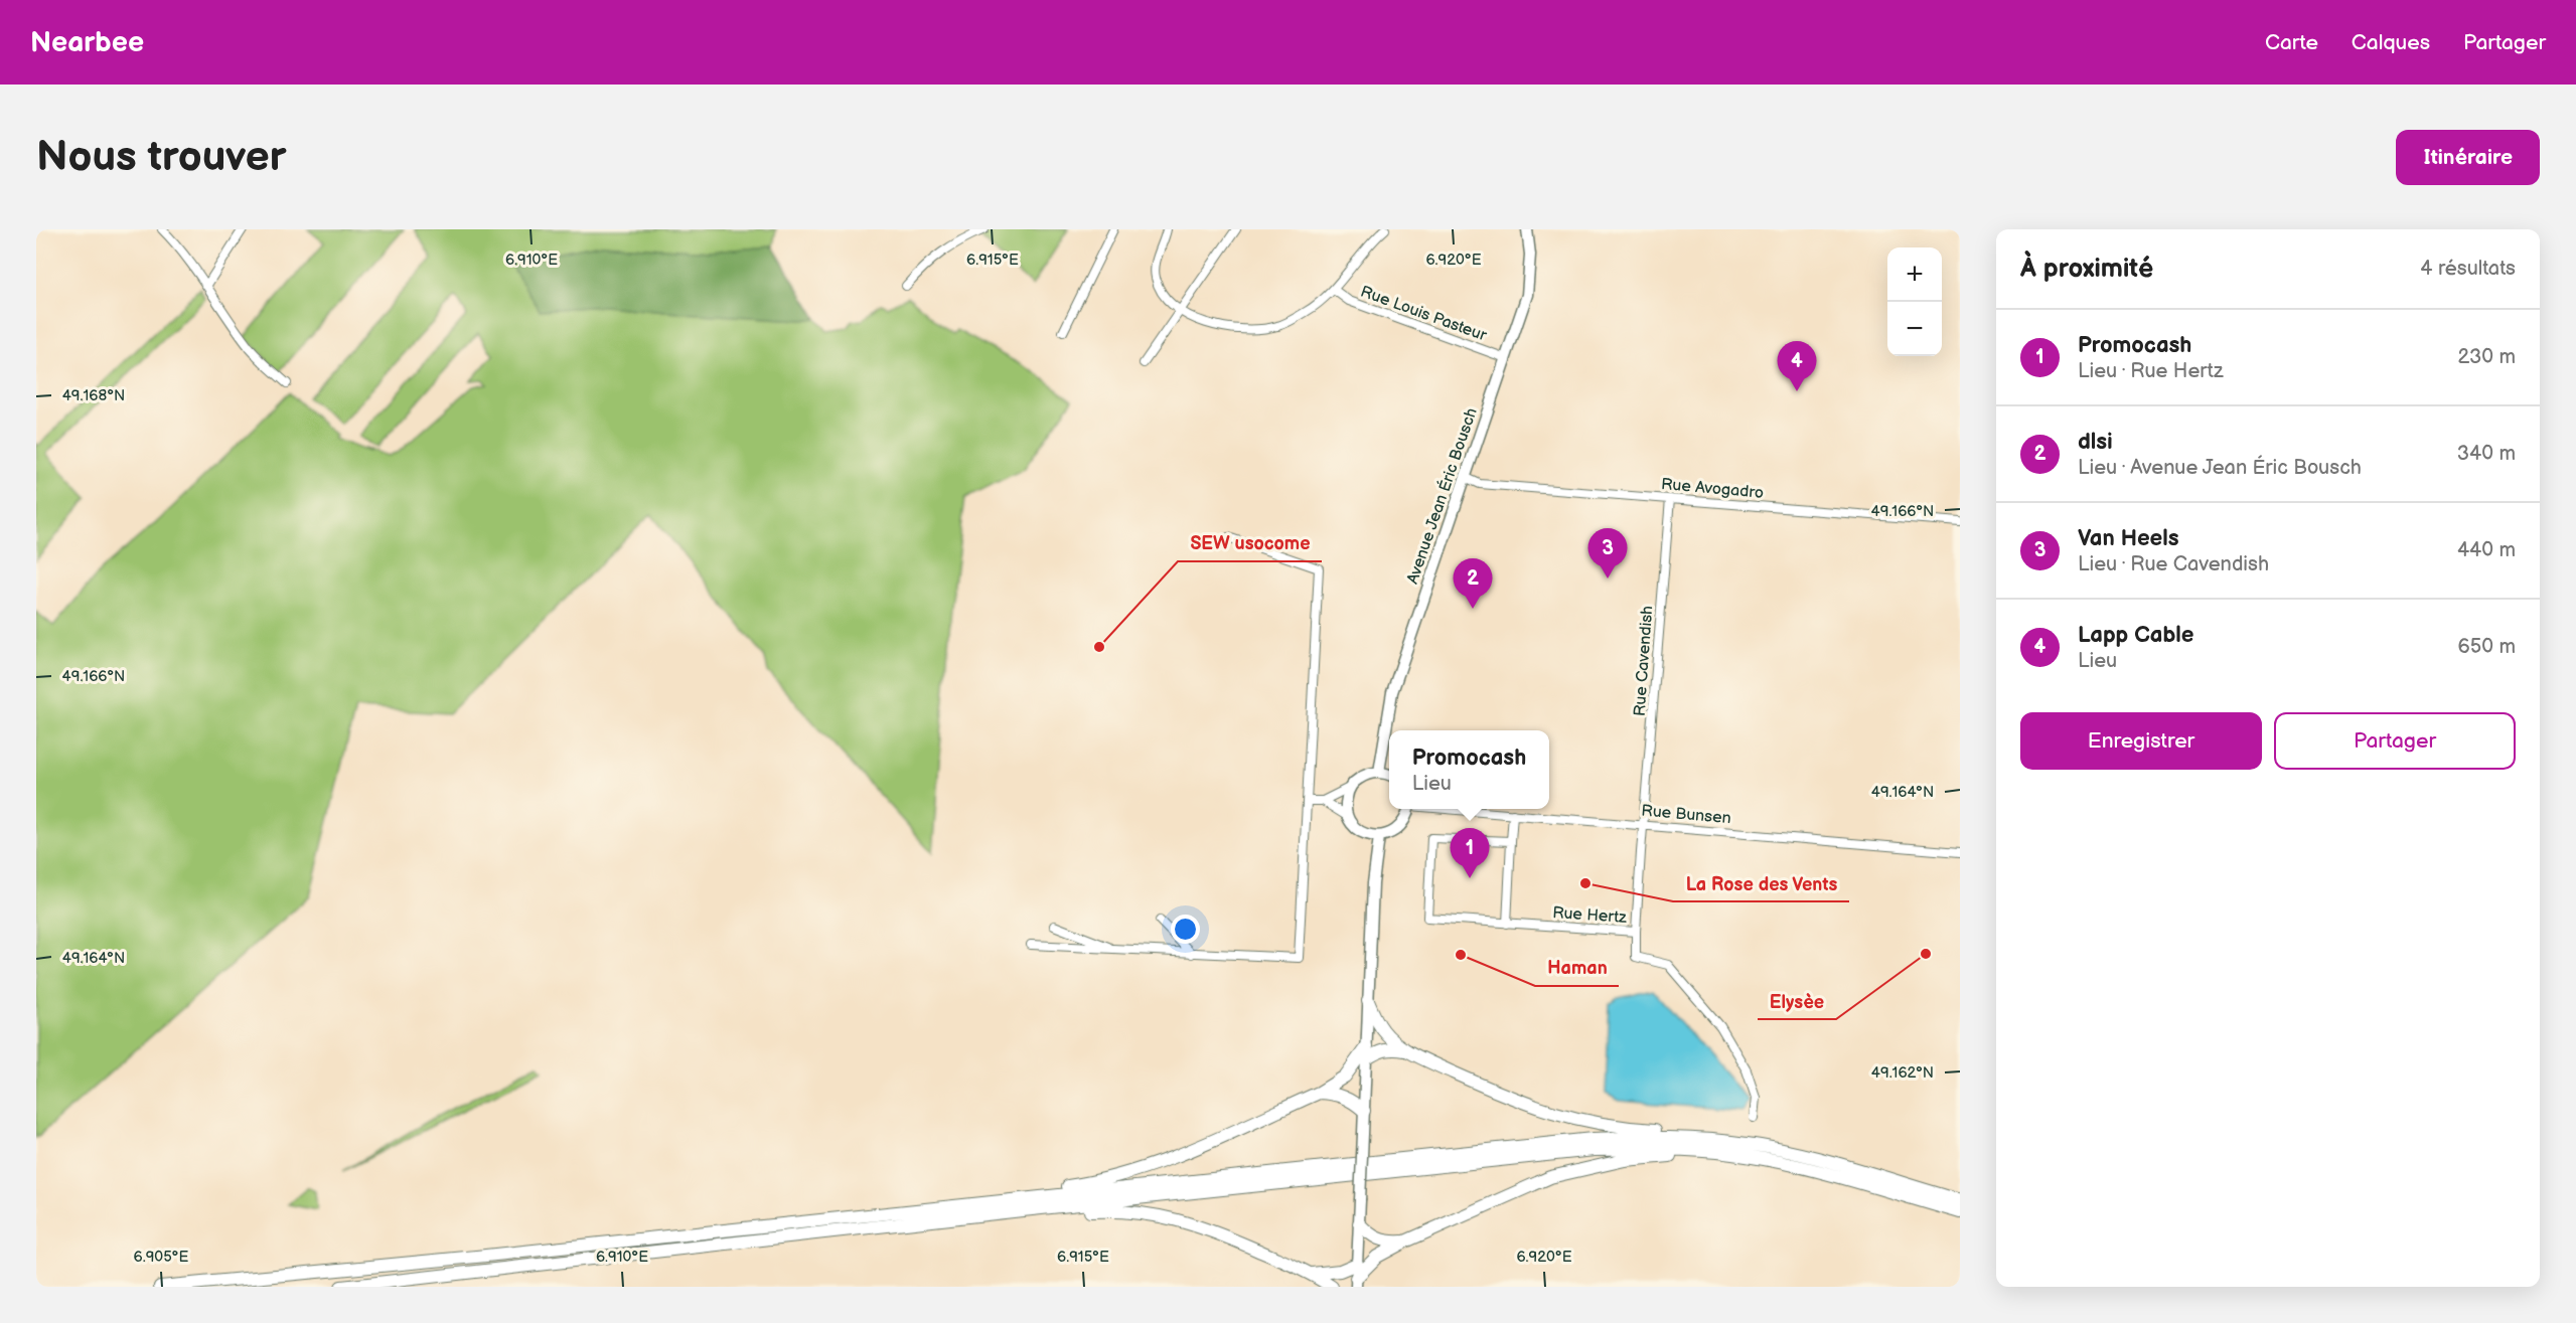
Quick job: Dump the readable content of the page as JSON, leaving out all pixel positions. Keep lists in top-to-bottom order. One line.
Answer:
{"streets":{"main road":["Avenue Jean Éric Bousch"],"street":["Rue Louis Pasteur","Rue Avogadro","Rue Cavendish","Rue Bunsen","Rue Hertz"]},"crossings":[["Rue Louis Pasteur","Avenue Jean Éric Bousch"],["Rue Avogadro","Avenue Jean Éric Bousch"],["Rue Avogadro","Rue Cavendish"],["Rue Cavendish","Rue Bunsen"],["Rue Cavendish","Rue Hertz"],["Rue Bunsen","Rue Hertz"]],"places":["SEW usocome","La Rose des Vents","Elysèe","Haman"],"page":{"header":"Nearbee","nav":["Carte","Calques","Partager"],"buttons":["Itinéraire",["Enregistrer","Partager"]],"title":"Nous trouver","heading":["À proximité","4 résultats"],"map_buttons":["+","−"],"list":[{"mark":"1","name":"Promocash","note":"Lieu · Rue Hertz","value":"230 m"},{"mark":"2","name":"dlsi","note":"Lieu · Avenue Jean Éric Bousch","value":"340 m"},{"mark":"3","name":"Van Heels","note":"Lieu · Rue Cavendish","value":"440 m"},{"mark":"4","name":"Lapp Cable","note":"Lieu","value":"650 m"}],"pins":["4","3","2","1"],"popup":["Promocash","Lieu"]},"coordinates":["6.910°E","6.915°E","6.920°E","49.168°N","49.166°N","49.164°N","49.162°N","6.905°E"]}
